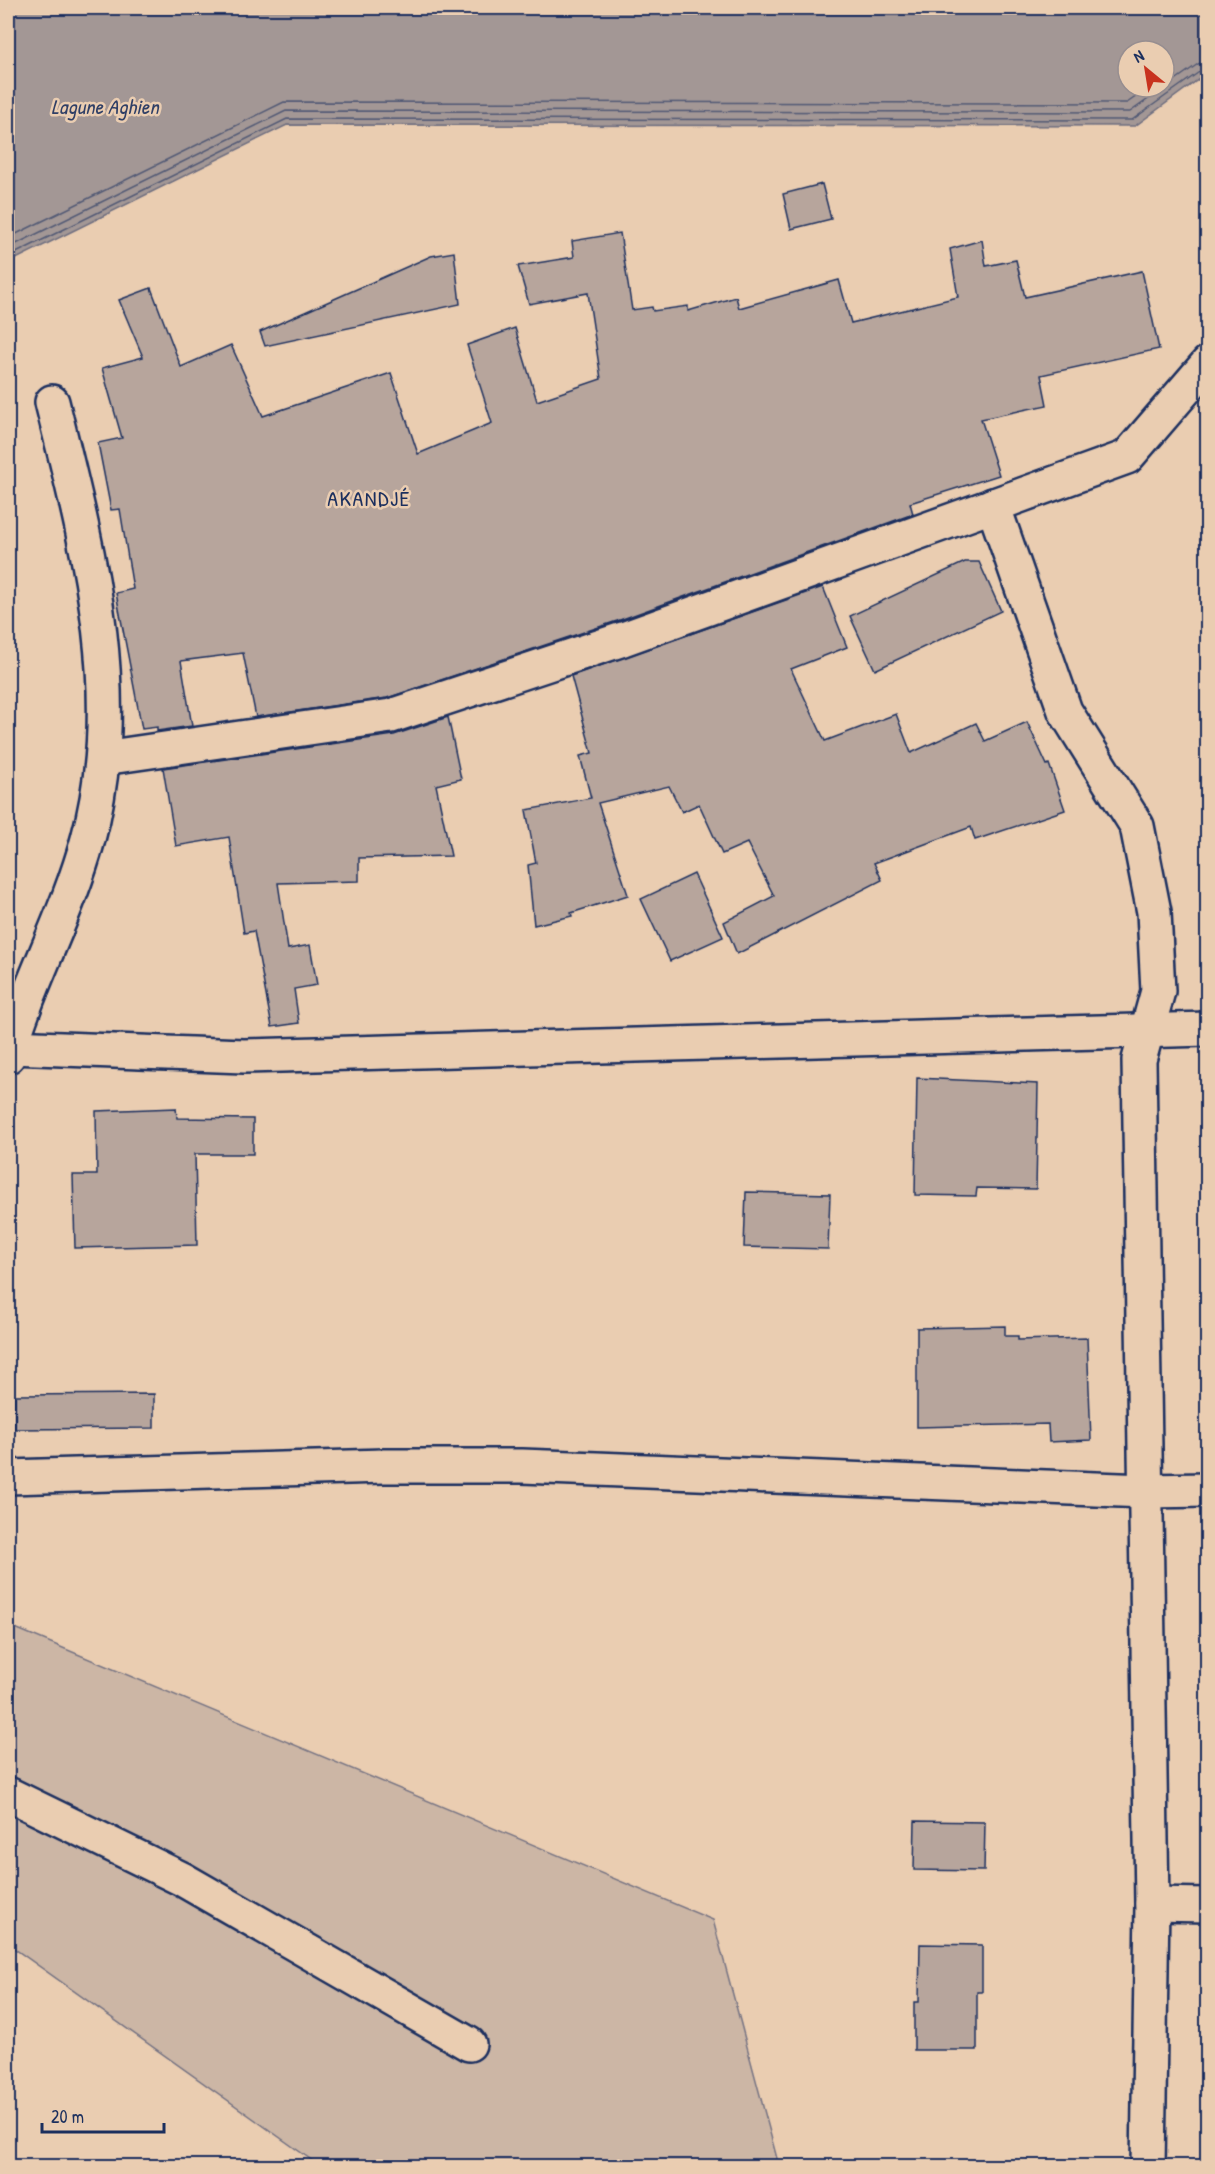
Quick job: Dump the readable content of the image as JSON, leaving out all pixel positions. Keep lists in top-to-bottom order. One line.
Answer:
{"districts":["AKANDJÉ"],"water":["Lagune Aghien"],"scale_bar":"20 m","north":"top left"}
